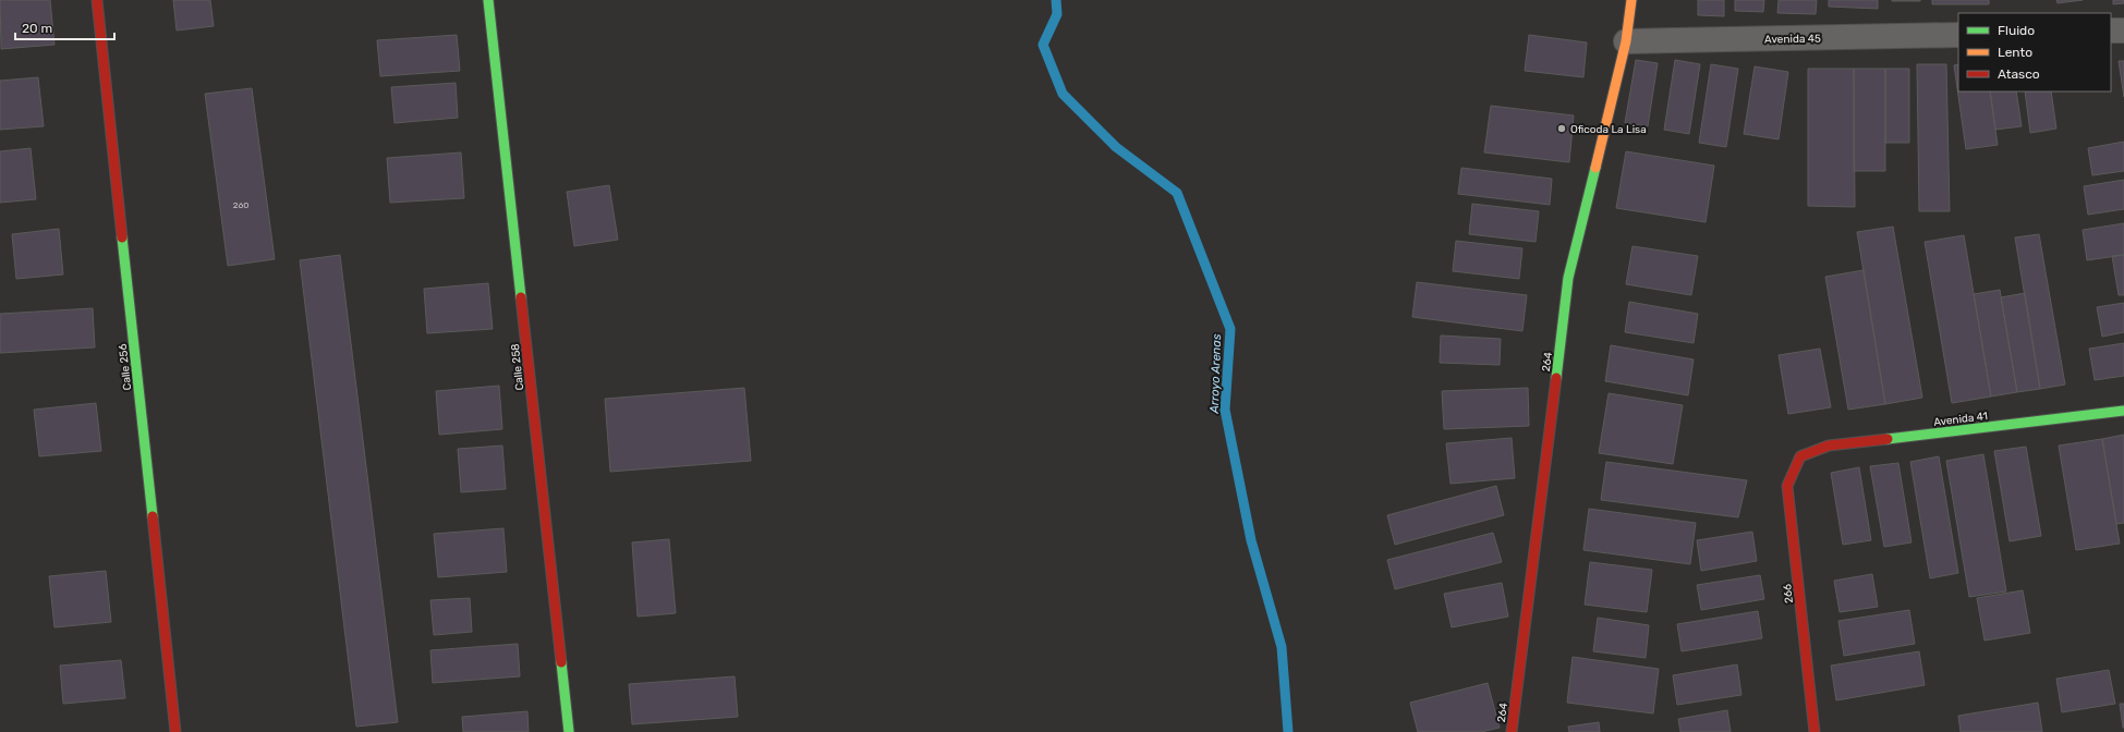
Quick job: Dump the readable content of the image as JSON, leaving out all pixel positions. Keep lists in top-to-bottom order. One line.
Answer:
{"streets":{"street":["Avenida 45","264","Calle 256","Calle 258","Avenida 41","266"]},"crossings":[["Avenida 45","264"],["Avenida 41","266"]],"water":["Arroyo Arenas"],"places":["Oficoda La Lisa"],"house_numbers":["260"],"legend":["Fluido","Lento","Atasco"],"scale_bar":"20 m"}
